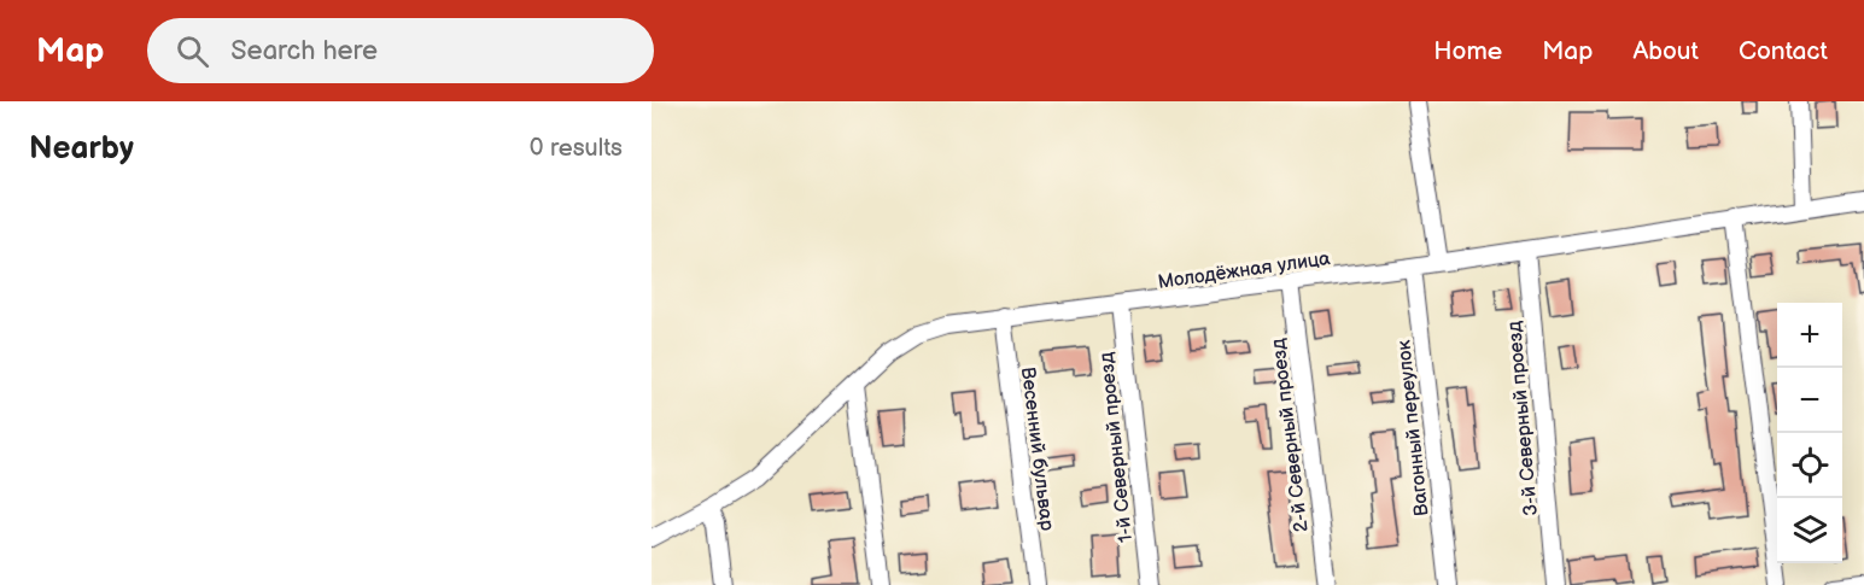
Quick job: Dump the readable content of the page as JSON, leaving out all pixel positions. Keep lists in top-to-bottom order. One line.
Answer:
{"streets":{"street":["Молодёжная улица","3-й Северный проезд","Вагонный переулок","2-й Северный проезд","1-й Северный проезд","Весенний бульвар"]},"crossings":[["Молодёжная улица","3-й Северный проезд"],["Молодёжная улица","Вагонный переулок"],["Молодёжная улица","2-й Северный проезд"],["Молодёжная улица","1-й Северный проезд"],["Молодёжная улица","Весенний бульвар"]],"page":{"header":"Map","search":"Search here","nav":["Home","Map","About","Contact"],"heading":["Nearby","0 results"],"map_buttons":["+","−"]}}
